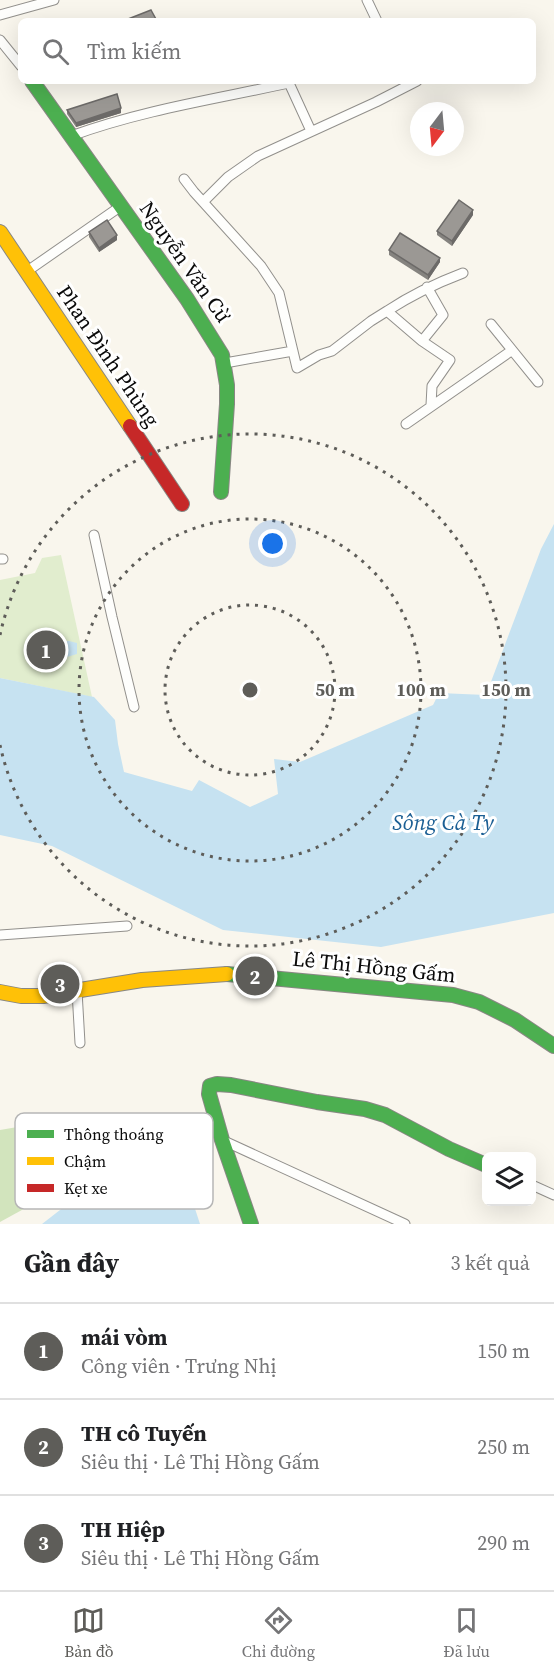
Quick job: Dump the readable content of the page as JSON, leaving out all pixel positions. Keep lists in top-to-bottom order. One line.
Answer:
{"streets":{"street":["Nguyễn Văn Cừ","Phan Đình Phùng","Lê Thị Hồng Gấm"]},"water":["Sông Cà Ty"],"legend":["Thông thoáng","Chậm","Kẹt xe"],"north":"bottom","page":{"search":"Tìm kiếm","pins":["1","2","3"],"heading":["Gần đây","3 kết quả"],"list":[{"mark":"1","name":"mái vòm","note":"Công viên · Trưng Nhị","value":"150 m"},{"mark":"2","name":"TH cô Tuyến","note":"Siêu thị · Lê Thị Hồng Gấm","value":"250 m"},{"mark":"3","name":"TH Hiệp","note":"Siêu thị · Lê Thị Hồng Gấm","value":"290 m"}],"nav":["Bản đồ","Chỉ đường","Đã lưu"]},"rings":["50 m","100 m","150 m"]}
